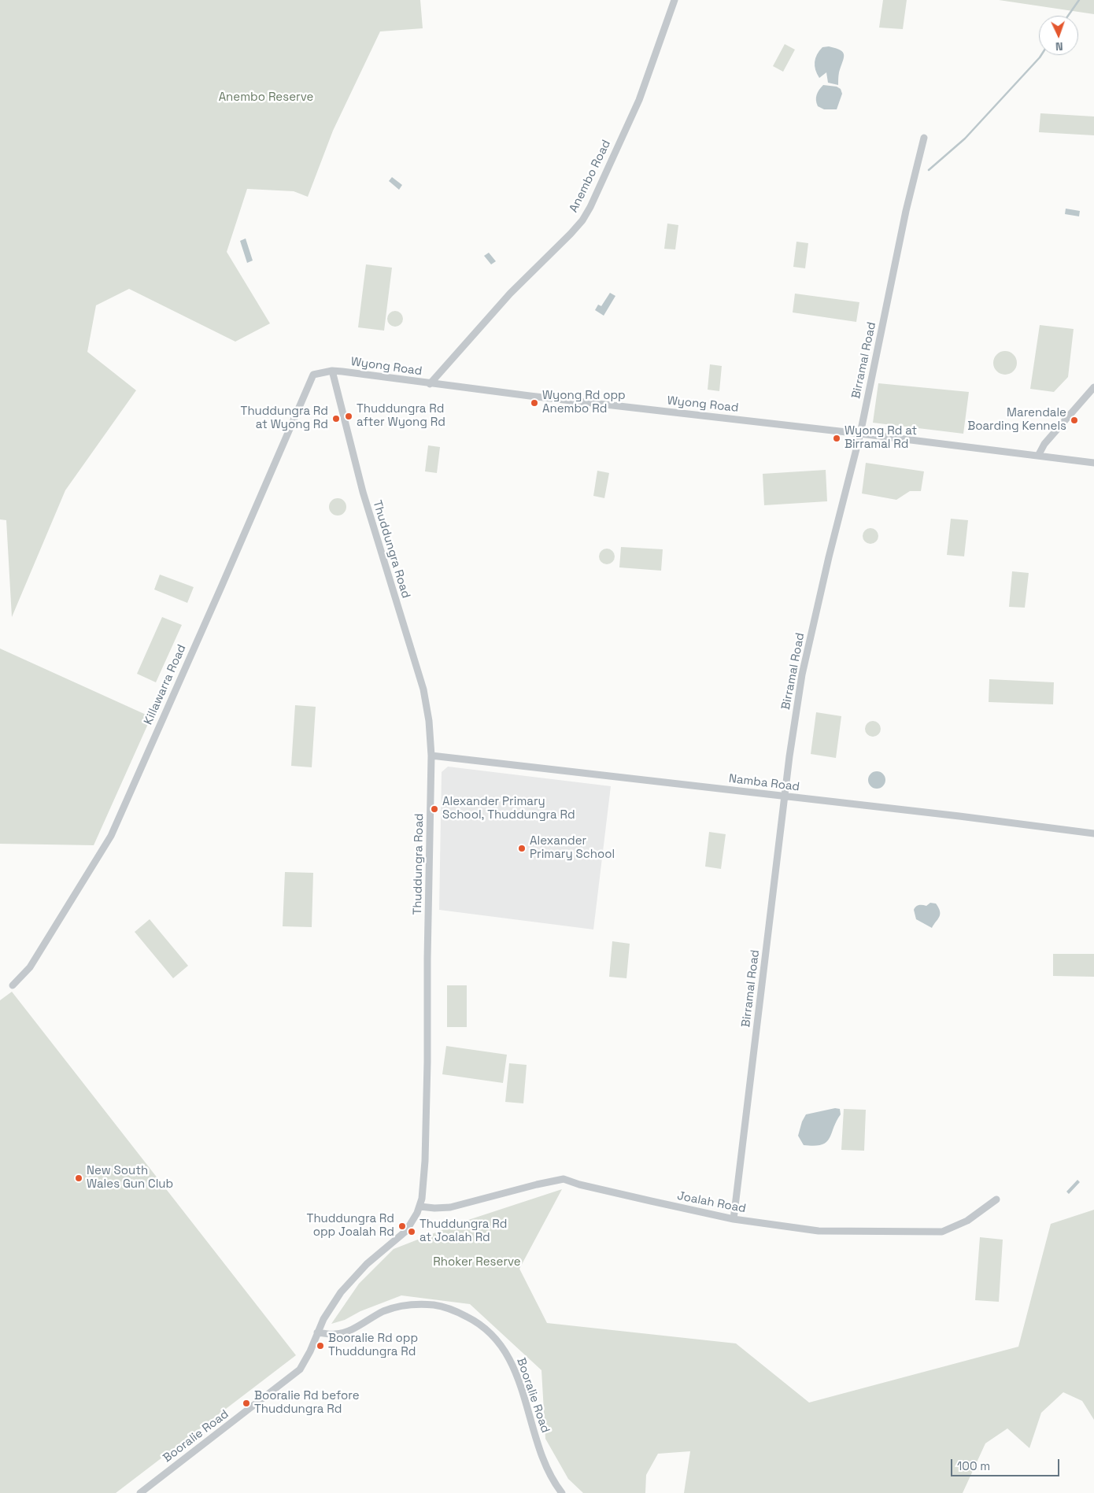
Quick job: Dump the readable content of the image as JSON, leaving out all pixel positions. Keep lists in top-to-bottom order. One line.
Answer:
{"streets":{"street":["Anembo Road","Birramal Road","Wyong Road","Thuddungra Road","Killawarra Road","Namba Road","Joalah Road","Booralie Road"]},"crossings":[["Anembo Road","Wyong Road"],["Birramal Road","Wyong Road"],["Birramal Road","Namba Road"],["Birramal Road","Joalah Road"],["Wyong Road","Thuddungra Road"],["Wyong Road","Killawarra Road"],["Thuddungra Road","Namba Road"],["Thuddungra Road","Joalah Road"],["Thuddungra Road","Booralie Road"]],"parks":["Anembo Reserve","Rhoker Reserve"],"places":["Wyong Rd opp Anembo Rd","Thuddungra Rd after Wyong Rd","Thuddungra Rd at Wyong Rd","Marendale Boarding Kennels","Wyong Rd at Birramal Rd","Alexander Primary School, Thuddungra Rd","Alexander Primary School","New South Wales Gun Club","Thuddungra Rd opp Joalah Rd","Thuddungra Rd at Joalah Rd","Booralie Rd opp Thuddungra Rd","Booralie Rd before Thuddungra Rd"],"scale_bar":"100 m","north":"bottom"}
